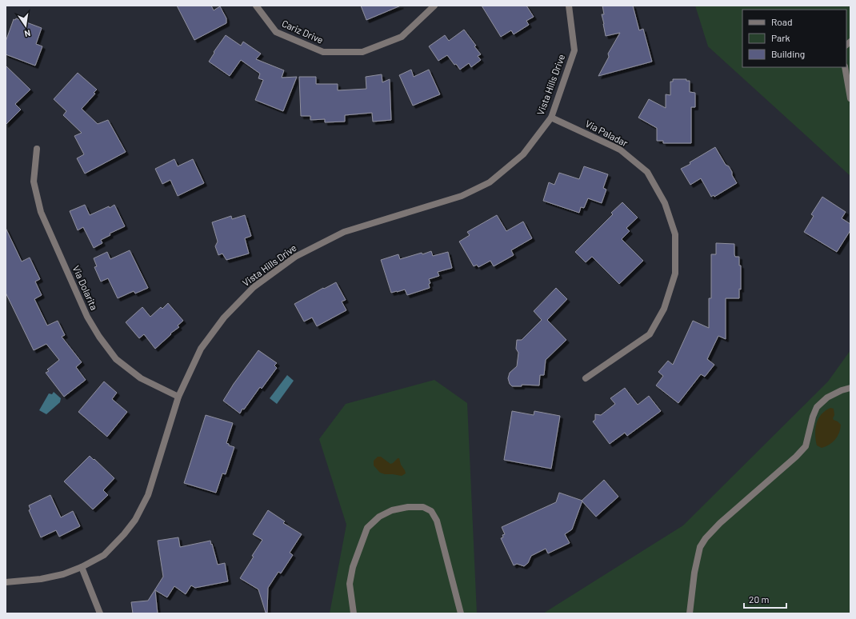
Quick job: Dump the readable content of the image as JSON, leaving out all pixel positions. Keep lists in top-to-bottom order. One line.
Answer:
{"streets":{"street":["Cariz Drive","Vista Hills Drive","Via Paladar","Via Dolarita"]},"crossings":[["Vista Hills Drive","Via Paladar"],["Vista Hills Drive","Via Dolarita"]],"legend":["Road","Park","Building"],"scale_bar":"20 m","north":"bottom"}
